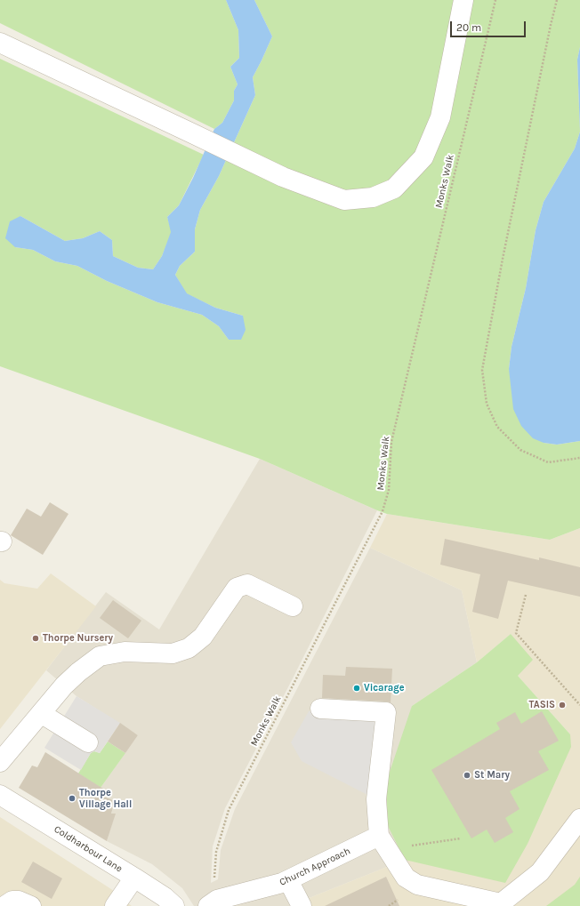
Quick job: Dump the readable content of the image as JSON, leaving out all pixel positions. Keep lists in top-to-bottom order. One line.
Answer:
{"streets":{"street":["Coldharbour Lane","Church Approach"],"path":["Monks Walk"]},"crossings":[["Monks Walk","Church Approach"]],"places":["Thorpe Nursery","Vicarage","TASIS","St Mary","Thorpe Village Hall"],"scale_bar":"20 m"}
